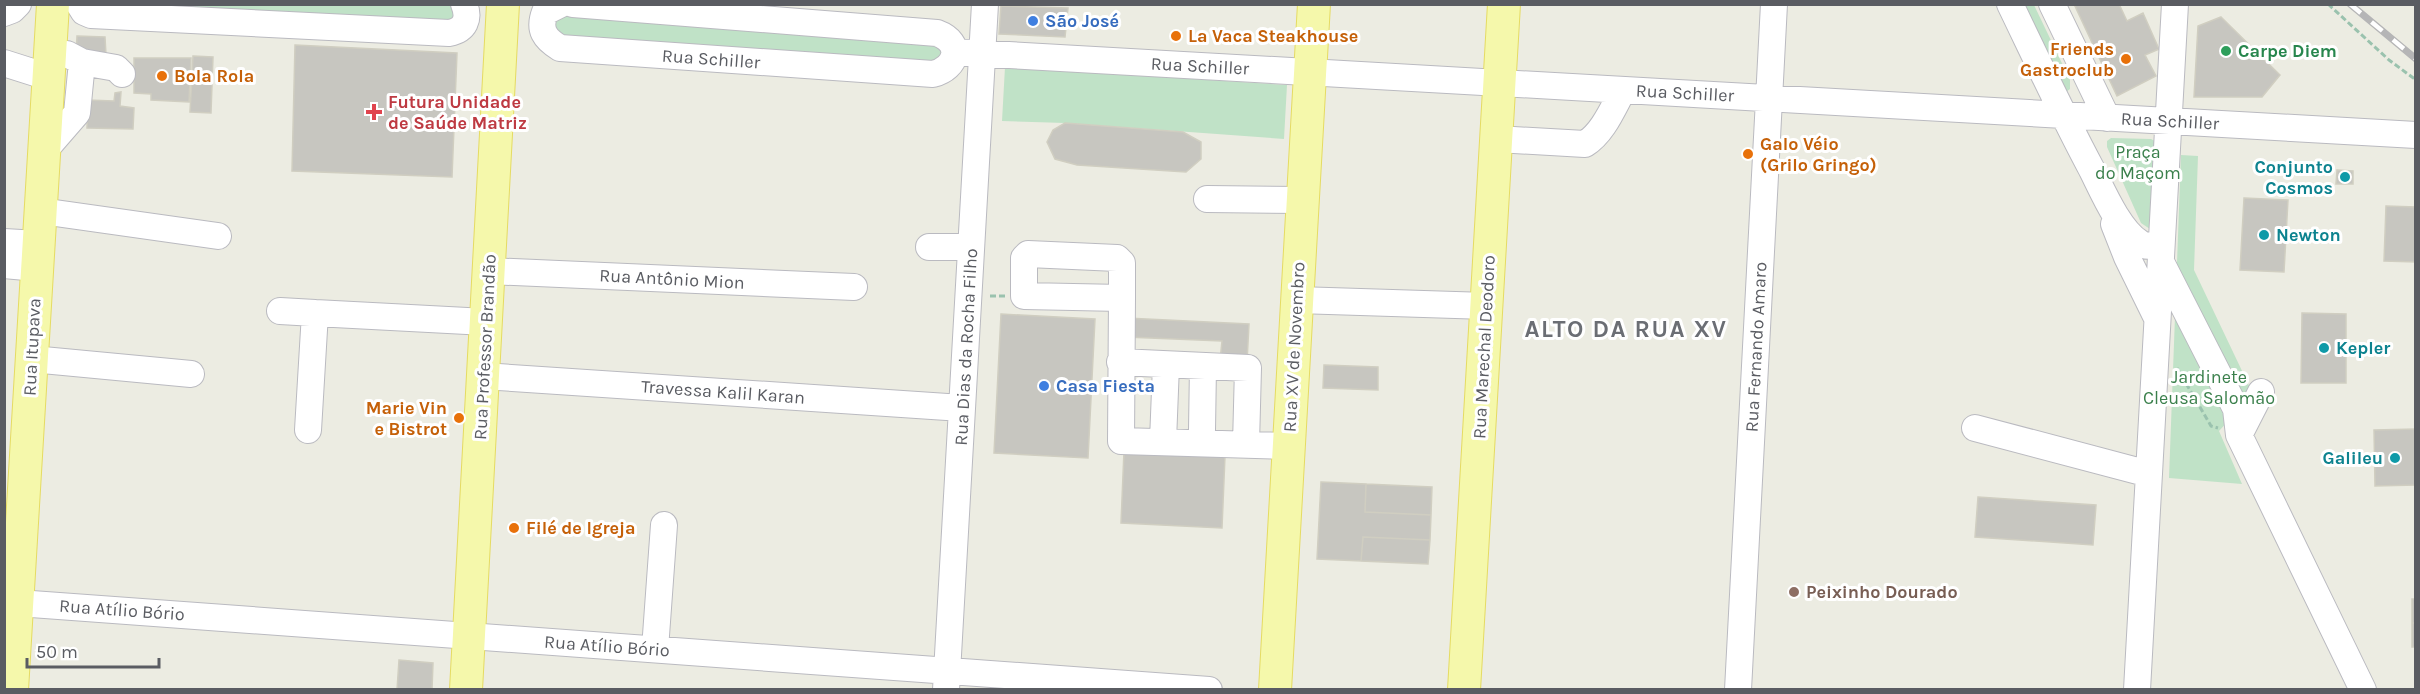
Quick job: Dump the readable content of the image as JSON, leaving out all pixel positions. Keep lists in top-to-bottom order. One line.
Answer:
{"streets":{"main road":["Rua Itupava","Rua Professor Brandão","Rua XV de Novembro","Rua Marechal Deodoro"],"street":["Rua Schiller","Rua Antônio Mion","Rua Dias da Rocha Filho","Rua Fernando Amaro","Travessa Kalil Karan","Rua Atílio Bório"]},"crossings":[["Rua Schiller","Rua Dias da Rocha Filho"],["Rua Schiller","Rua XV de Novembro"],["Rua Schiller","Rua Marechal Deodoro"],["Rua Schiller","Rua Fernando Amaro"],["Rua Antônio Mion","Rua Professor Brandão"],["Rua Itupava","Rua Atílio Bório"],["Rua Professor Brandão","Travessa Kalil Karan"],["Rua Professor Brandão","Rua Atílio Bório"],["Rua Dias da Rocha Filho","Travessa Kalil Karan"],["Rua Dias da Rocha Filho","Rua Atílio Bório"]],"districts":["ALTO DA RUA XV"],"parks":["Praça do Maçom","Jardinete Cleusa Salomão"],"places":{"other":["São José","La Vaca Steakhouse","Carpe Diem","Friends Gastroclub","Bola Rola","Galo Véio (Grilo Gringo)","Conjunto Cosmos","Newton","Kepler","Casa Fiesta","Marie Vin e Bistrot","Galileu","Filé de Igreja","Peixinho Dourado"],"health":["Futura Unidade de Saúde Matriz"]},"scale_bar":"50 m"}
